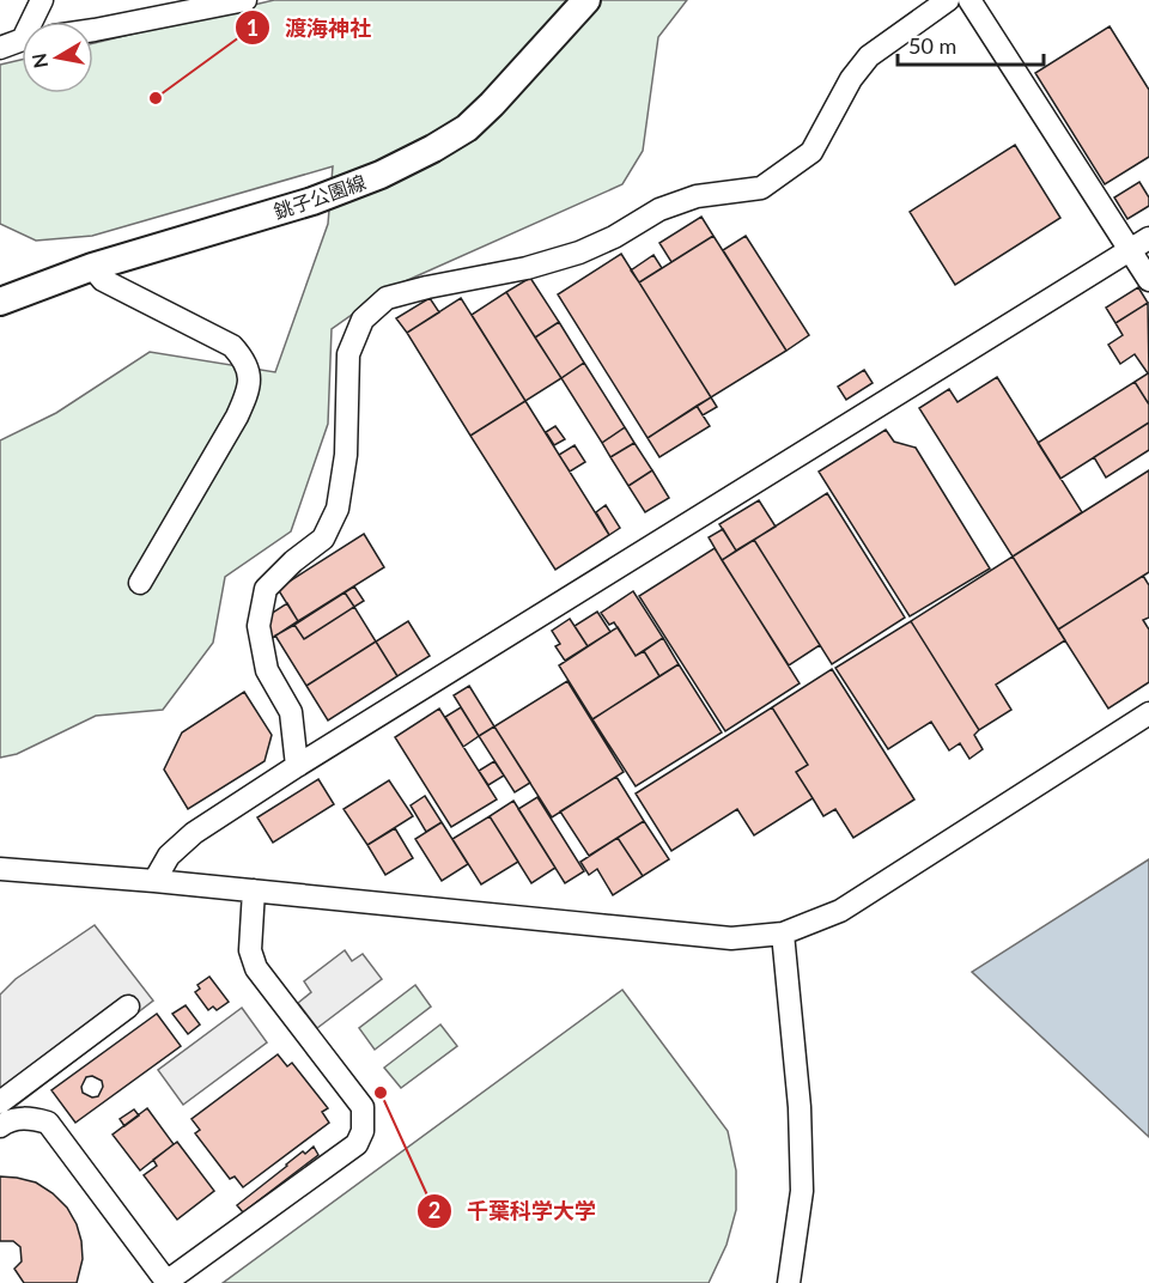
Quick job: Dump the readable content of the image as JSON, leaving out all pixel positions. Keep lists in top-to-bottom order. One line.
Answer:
{"streets":{"main road":["銚子公園線"]},"places":["渡海神社","千葉科学大学"],"scale_bar":"50 m","north":"left"}
